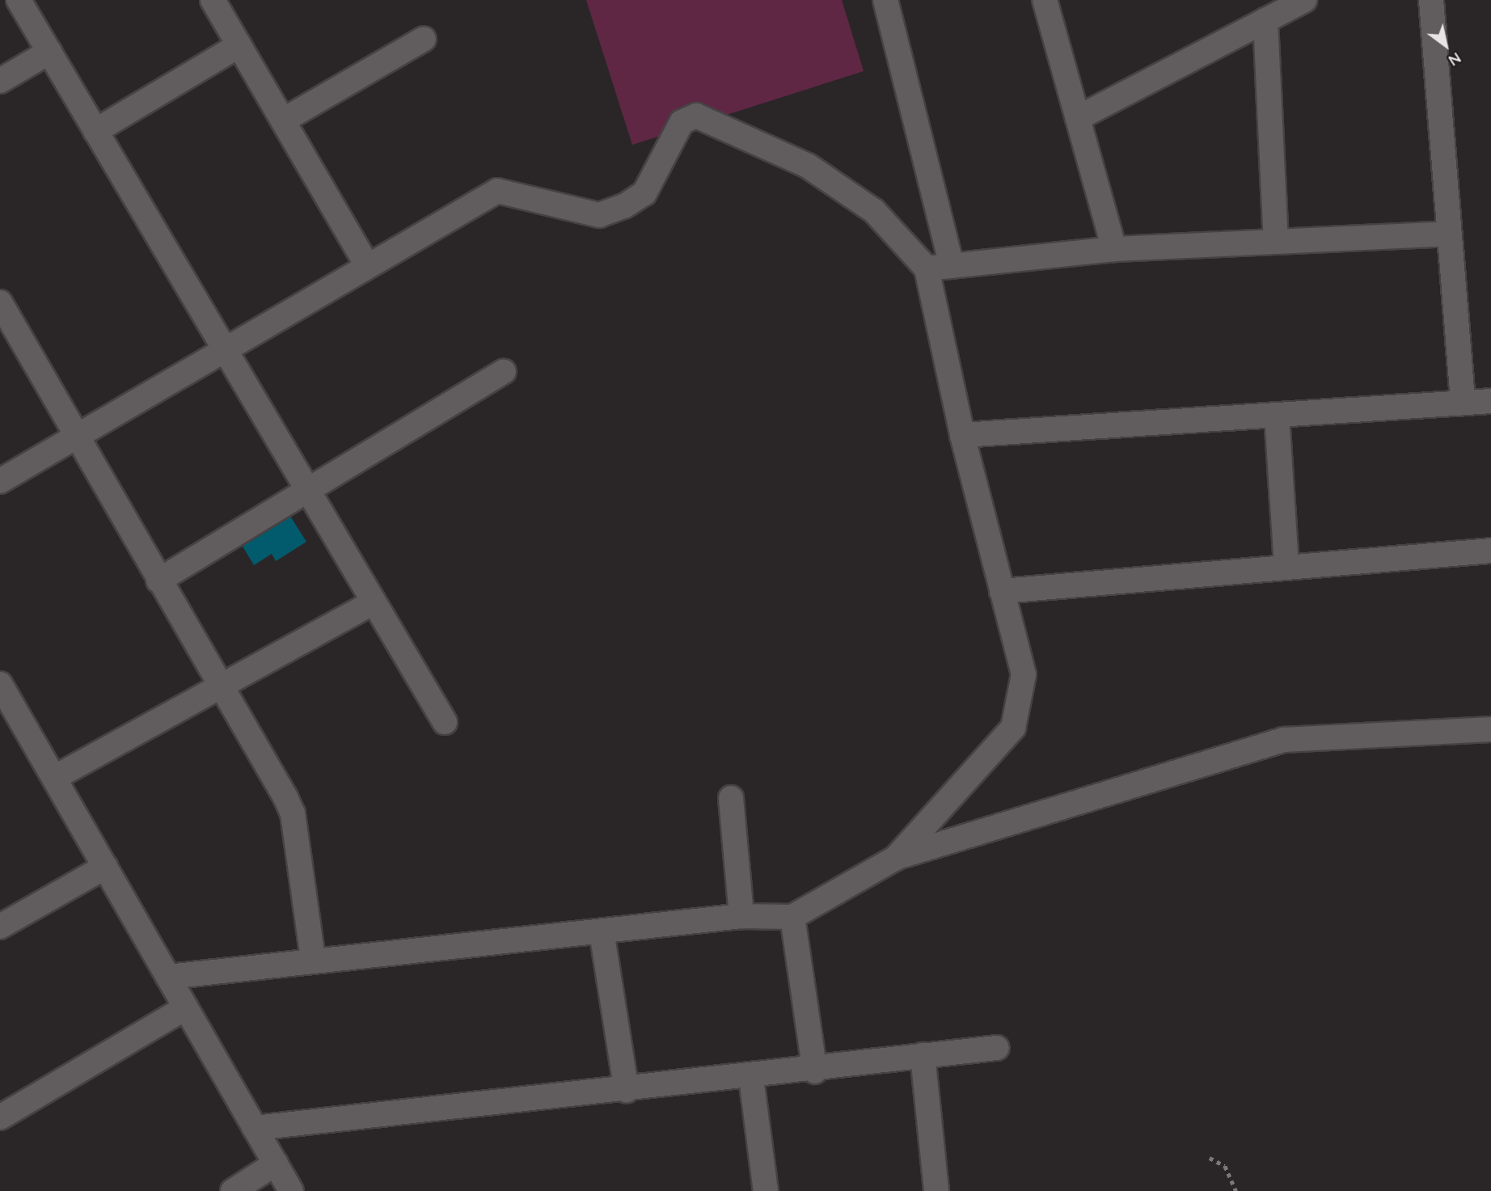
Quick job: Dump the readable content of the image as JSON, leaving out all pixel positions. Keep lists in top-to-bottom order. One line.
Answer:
{"north":"bottom right"}
